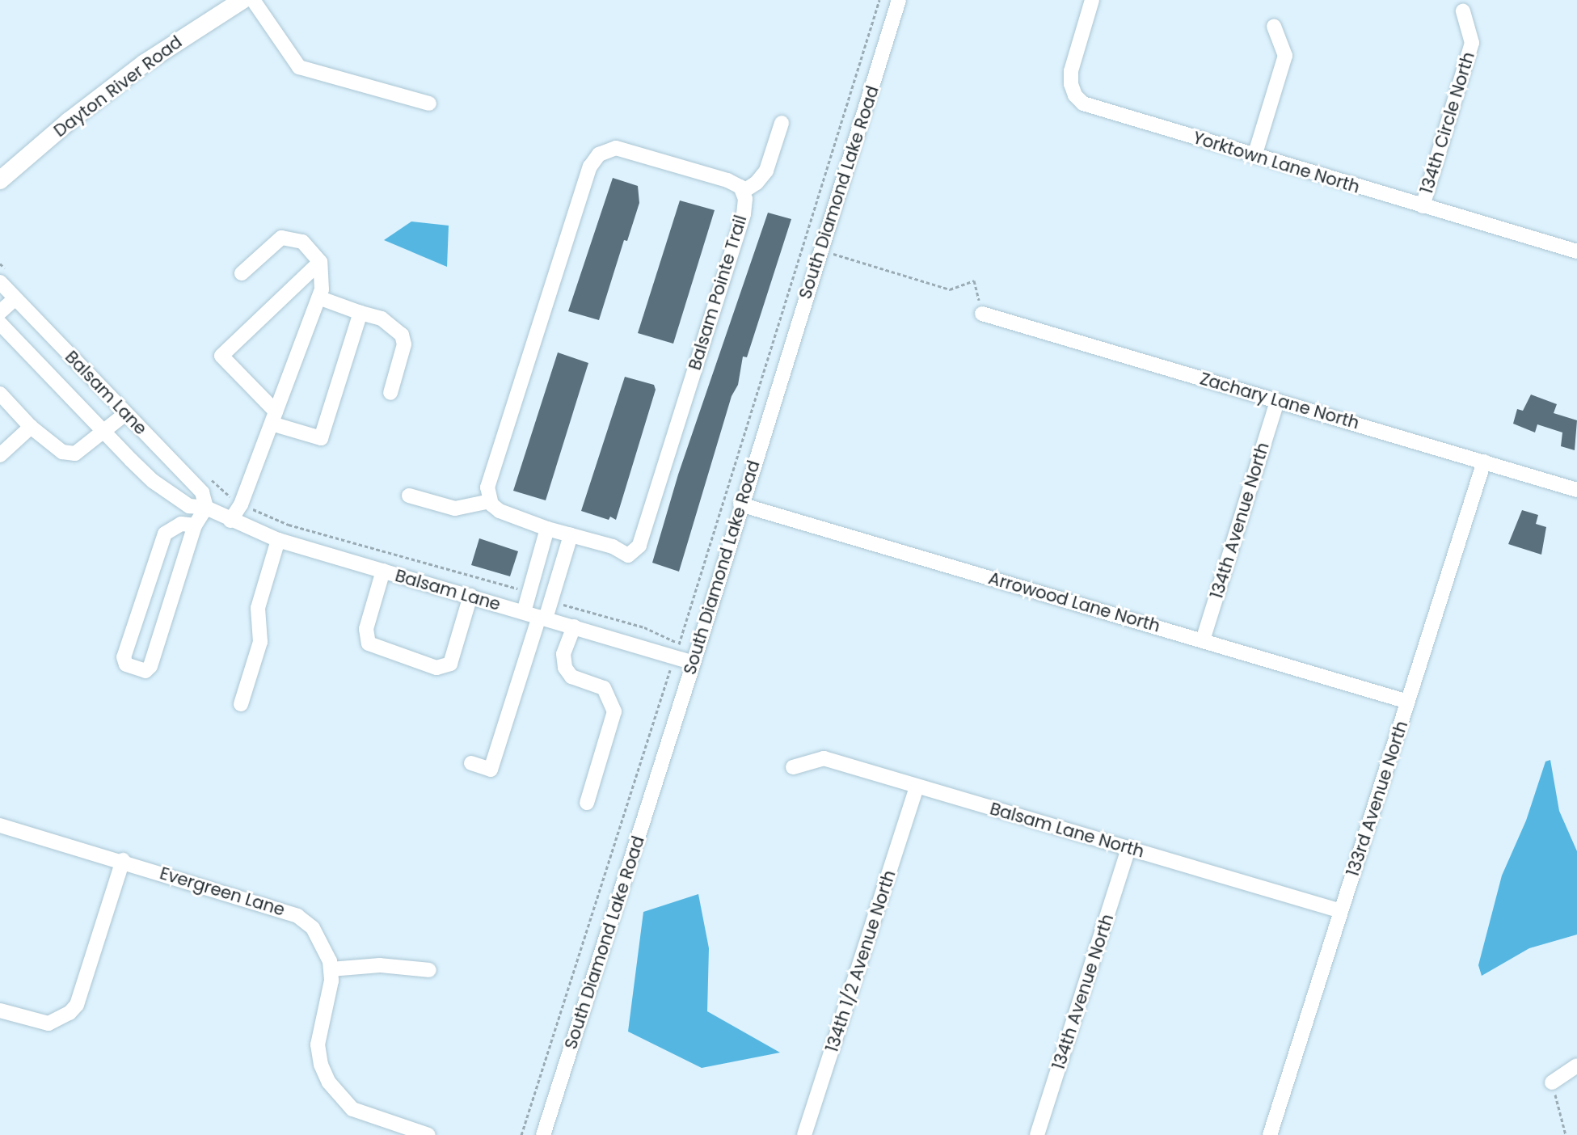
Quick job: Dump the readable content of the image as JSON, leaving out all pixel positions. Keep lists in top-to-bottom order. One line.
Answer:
{"streets":{"main road":["Dayton River Road"],"street":["134th Circle North","Yorktown Lane North","South Diamond Lake Road","Balsam Pointe Trail","Balsam Lane","Zachary Lane North","134th Avenue North","Arrowood Lane North","133rd Avenue North","Balsam Lane North","Evergreen Lane","134th 1/2 Avenue North"]},"crossings":[["134th Circle North","Yorktown Lane North"],["South Diamond Lake Road","Balsam Lane"],["South Diamond Lake Road","Arrowood Lane North"],["Zachary Lane North","134th Avenue North"],["Zachary Lane North","133rd Avenue North"],["134th Avenue North","Arrowood Lane North"],["134th Avenue North","Balsam Lane North"],["Arrowood Lane North","133rd Avenue North"],["133rd Avenue North","Balsam Lane North"],["Balsam Lane North","134th 1/2 Avenue North"]]}
